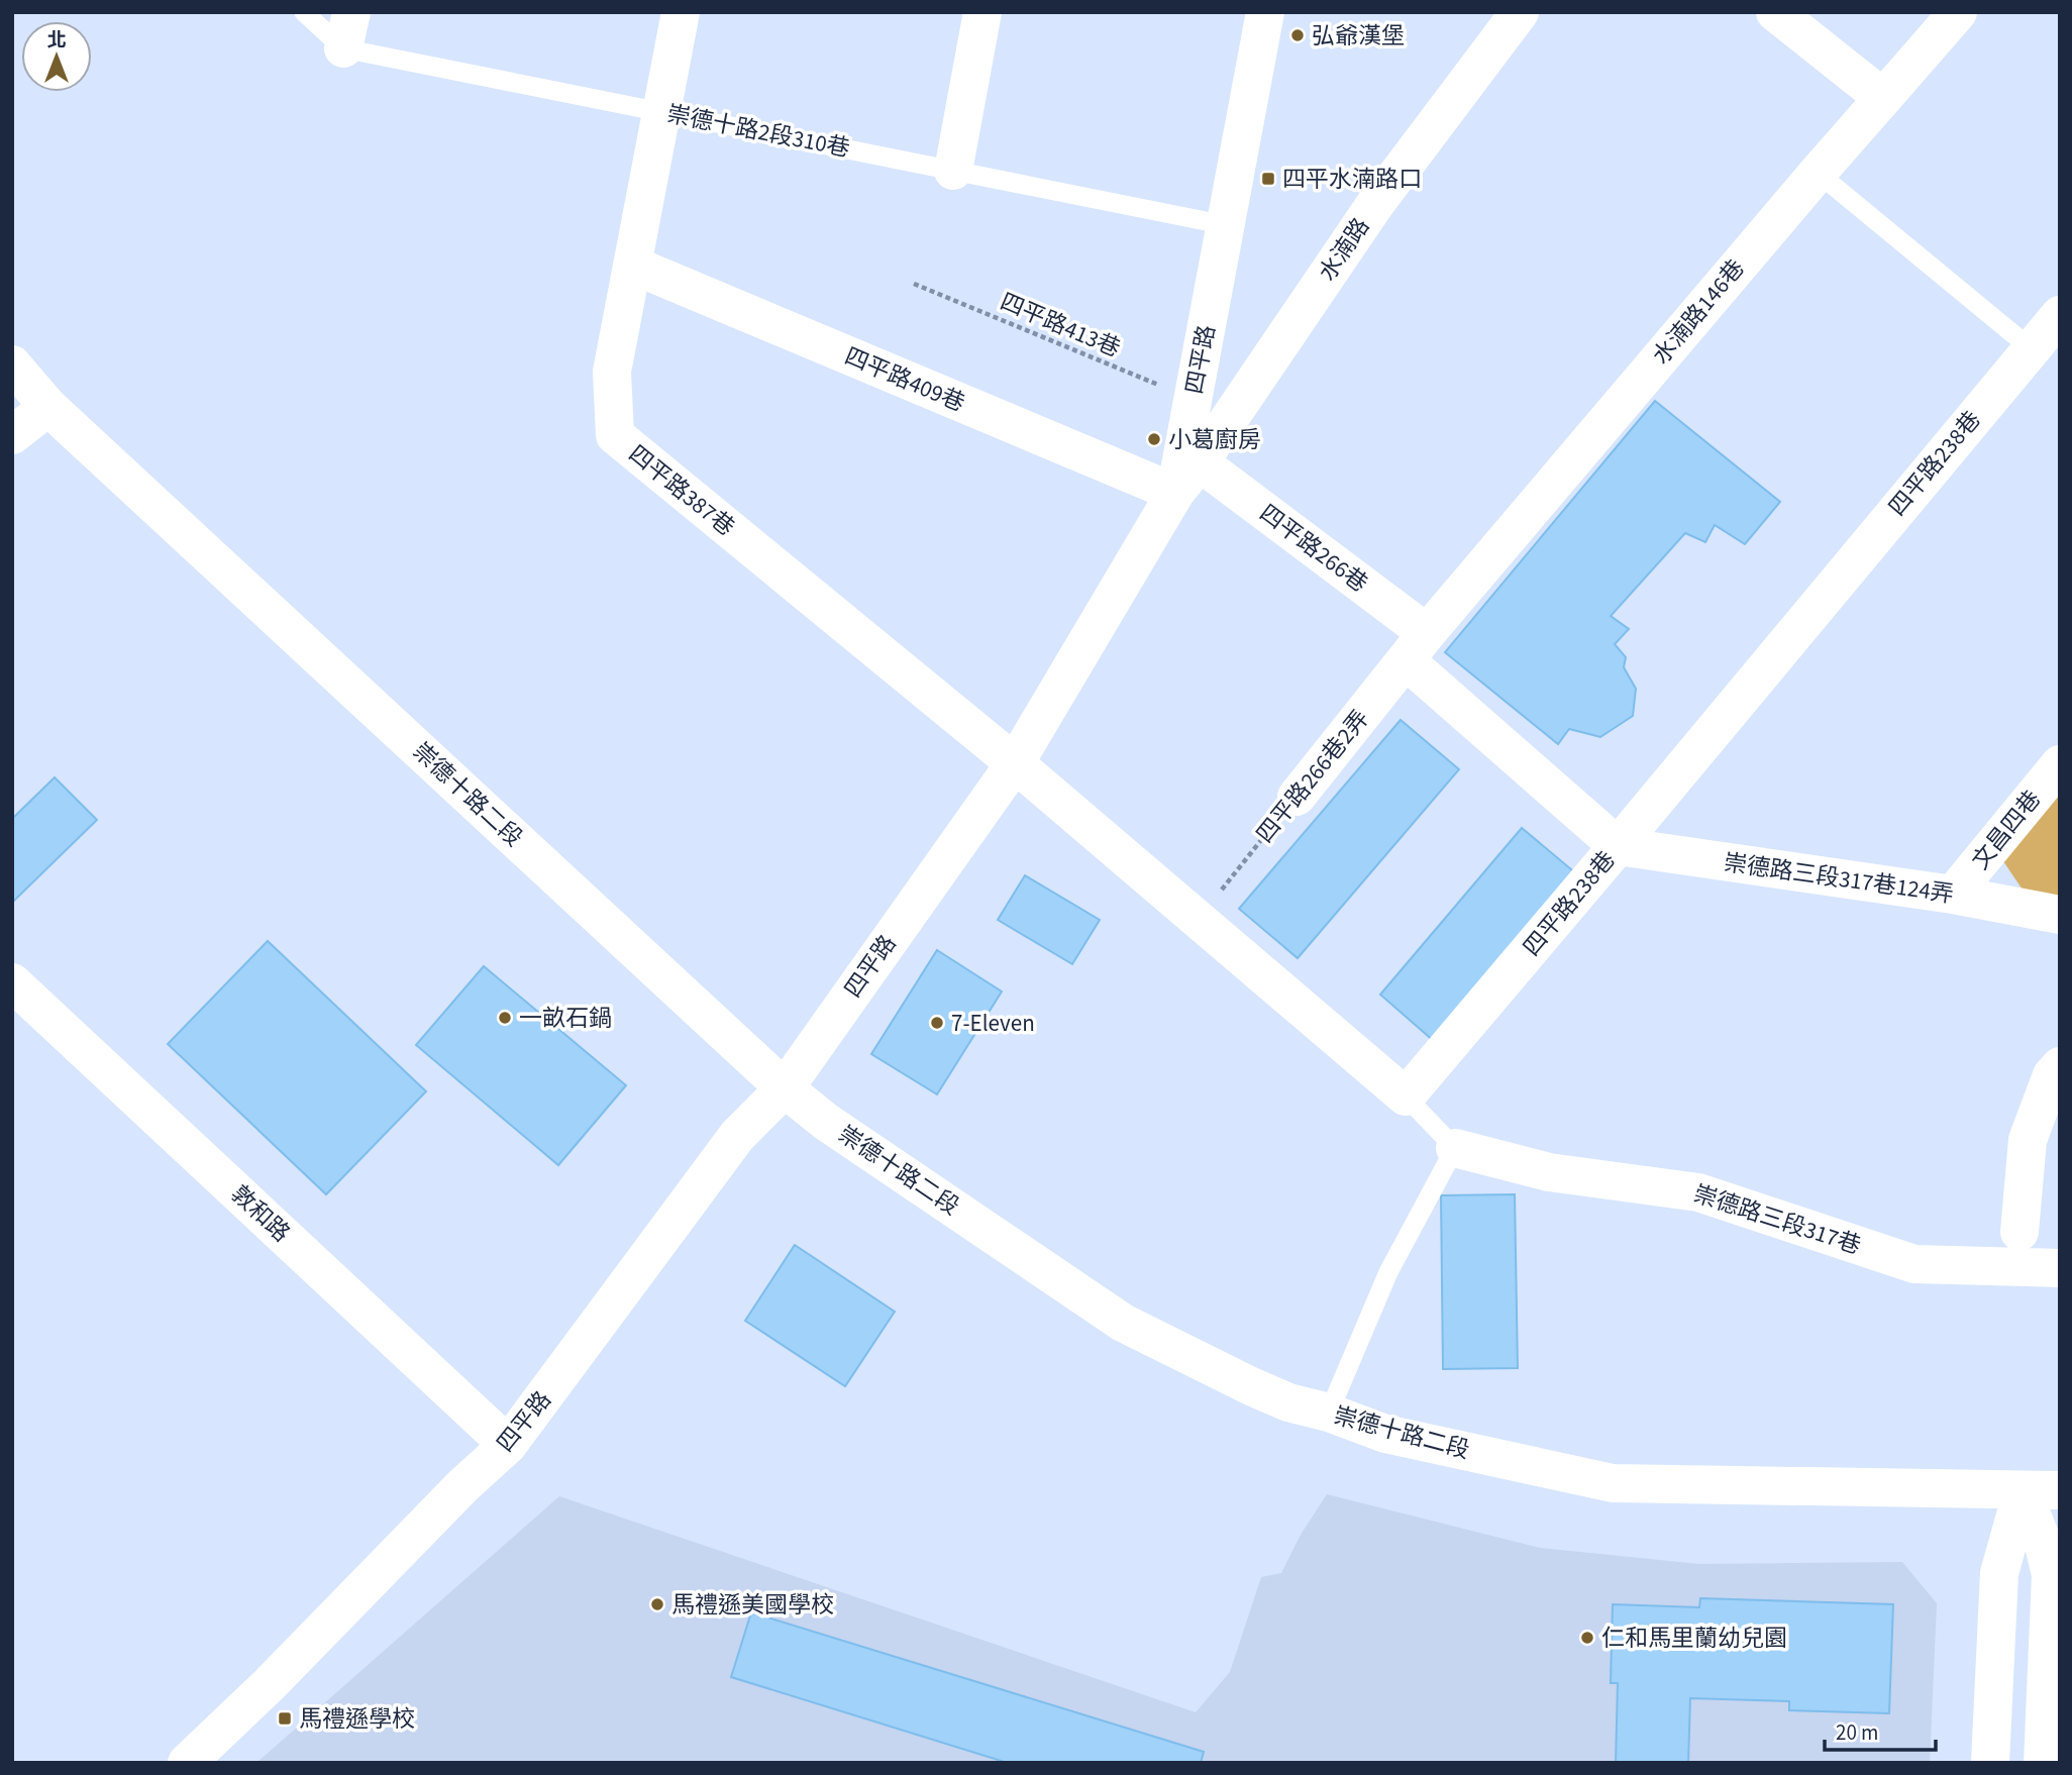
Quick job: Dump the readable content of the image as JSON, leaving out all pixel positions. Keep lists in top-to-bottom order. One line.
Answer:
{"streets":{"street":["水湳路","水湳路146巷","四平路","四平路409巷","四平路238巷","四平路387巷","四平路266巷","四平路266巷2弄","崇德十路二段","文昌四巷","崇德路三段317巷124弄","敦和路","崇德路三段317巷"],"lane":["崇德十路2段310巷"],"path":["四平路413巷"]},"crossings":[["崇德十路2段310巷","四平路"],["崇德十路2段310巷","四平路387巷"],["水湳路","四平路"],["水湳路","四平路409巷"],["水湳路","四平路266巷"],["水湳路146巷","四平路266巷"],["水湳路146巷","四平路266巷2弄"],["四平路413巷","四平路"],["四平路","四平路409巷"],["四平路","四平路387巷"],["四平路","崇德十路二段"],["四平路","敦和路"],["四平路409巷","四平路387巷"],["四平路238巷","四平路266巷"],["四平路238巷","崇德路三段317巷124弄"],["四平路266巷","四平路266巷2弄"],["四平路266巷","崇德路三段317巷124弄"],["文昌四巷","崇德路三段317巷124弄"]],"places":{"other":["弘爺漢堡","小葛廚房","一畝石鍋","7-Eleven","馬禮遜美國學校","仁和馬里蘭幼兒園"],"transit":["四平水湳路口","馬禮遜學校"]},"scale_bar":"20 m","north":"top"}
